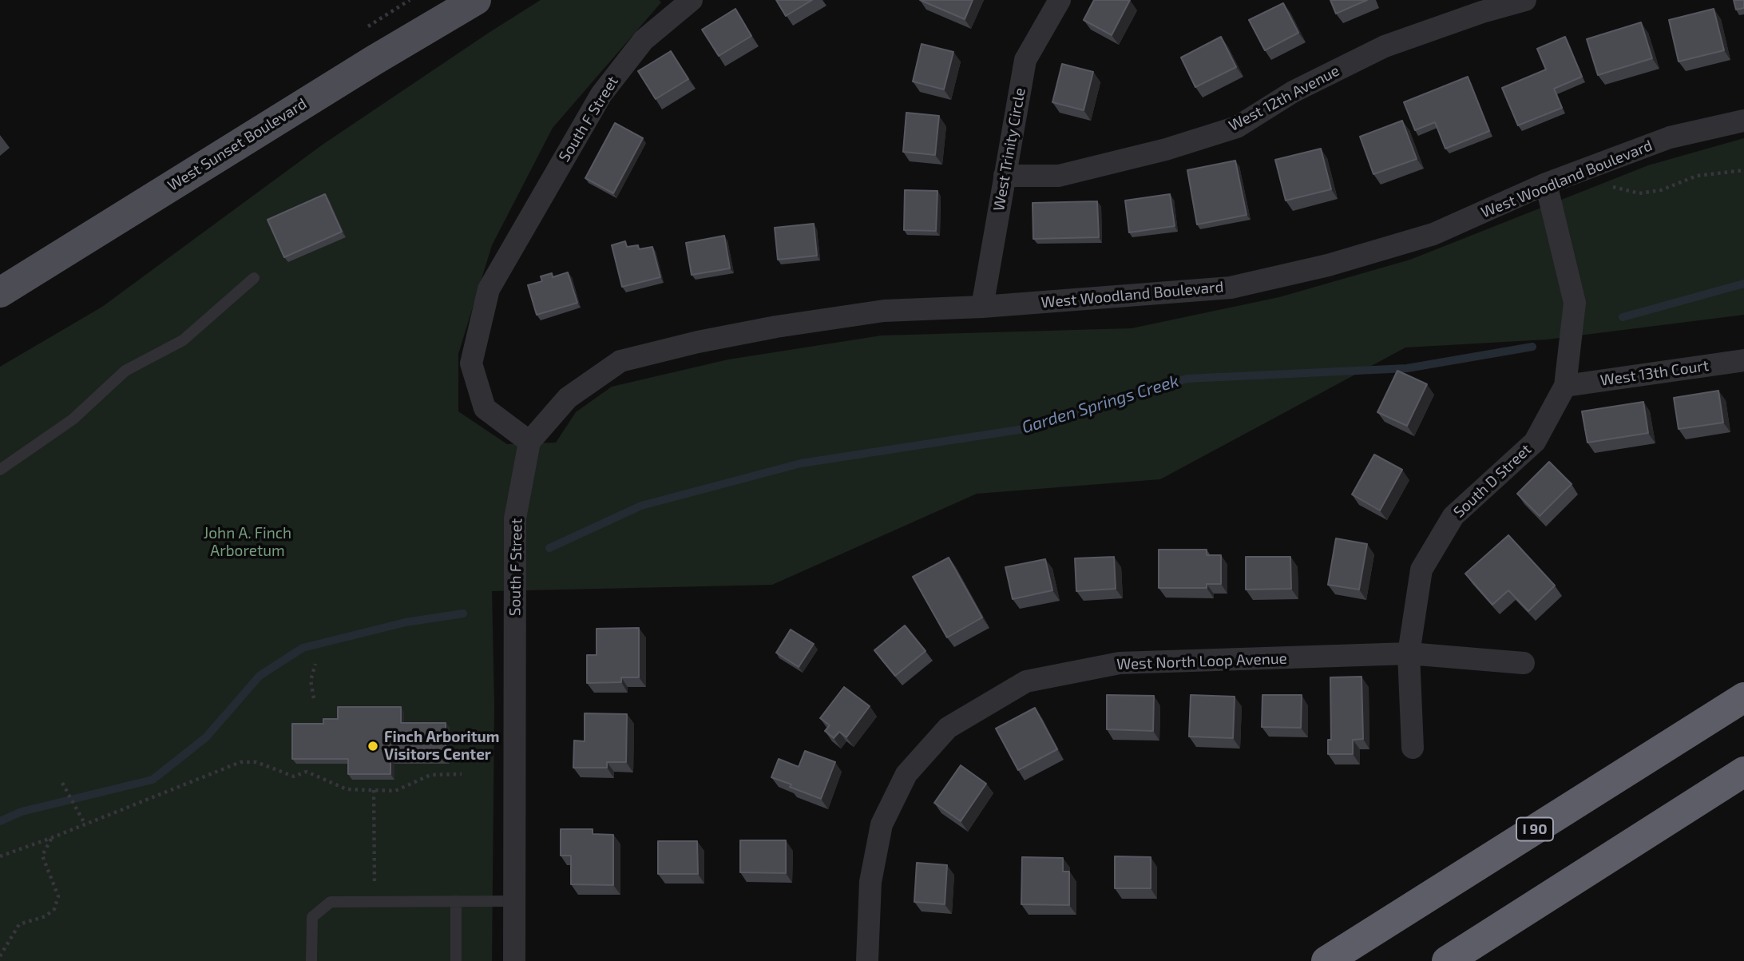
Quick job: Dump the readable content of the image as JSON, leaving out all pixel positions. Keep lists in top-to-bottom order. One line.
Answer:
{"streets":{"highway":["I 90"],"main road":["West Sunset Boulevard"],"street":["West 12th Avenue","South F Street","West Trinity Circle","West Woodland Boulevard","West 13th Court","South D Street","West North Loop Avenue"]},"crossings":[["West 12th Avenue","West Trinity Circle"],["South F Street","West Woodland Boulevard"],["West Trinity Circle","West Woodland Boulevard"],["West Woodland Boulevard","South D Street"],["West 13th Court","South D Street"],["South D Street","West North Loop Avenue"]],"water":["Garden Springs Creek"],"parks":["John A. Finch Arboretum"],"places":["Finch Arboritum Visitors Center"]}
